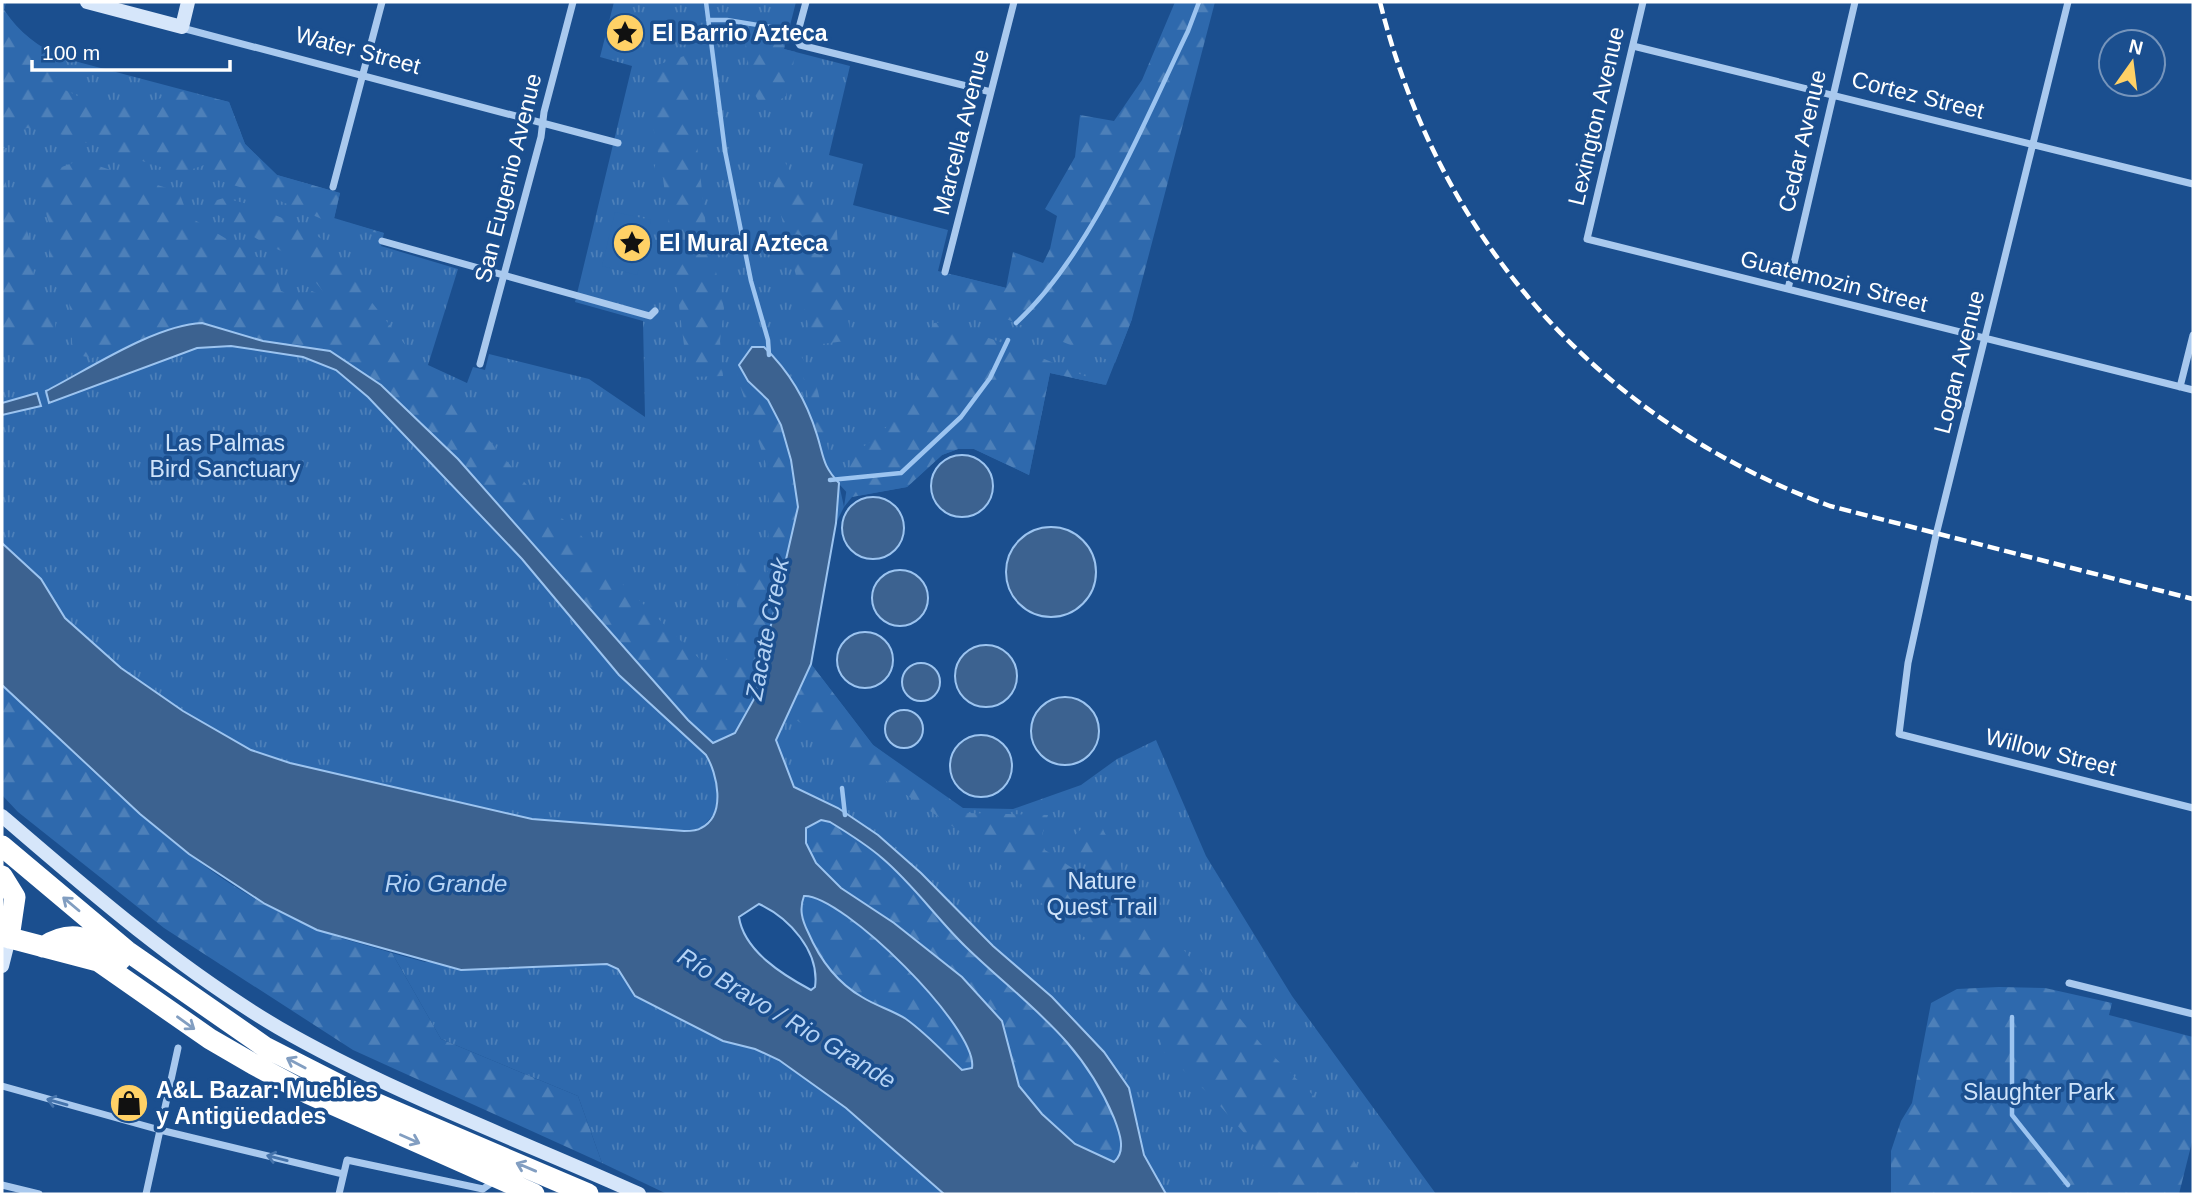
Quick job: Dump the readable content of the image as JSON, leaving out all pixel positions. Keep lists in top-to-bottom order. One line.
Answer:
{"streets":{"main road":["Water Street"],"street":["Cortez Street","Lexington Avenue","Marcella Avenue","Cedar Avenue","San Eugenio Avenue","Guatemozin Street","Logan Avenue","Willow Street"]},"crossings":[["Water Street","San Eugenio Avenue"],["Cortez Street","Lexington Avenue"],["Cortez Street","Cedar Avenue"],["Cortez Street","Logan Avenue"],["Lexington Avenue","Guatemozin Street"],["Cedar Avenue","Guatemozin Street"],["Guatemozin Street","Logan Avenue"],["Logan Avenue","Willow Street"]],"water":["Zacate Creek","Rio Grande","Río Bravo / Rio Grande"],"parks":["Las Palmas Bird Sanctuary","Nature Quest Trail","Slaughter Park"],"places":{"place":["El Barrio Azteca","El Mural Azteca"],"shop":["A&L Bazar: Muebles y Antigüedades"]},"scale_bar":"100 m","north":"top"}
